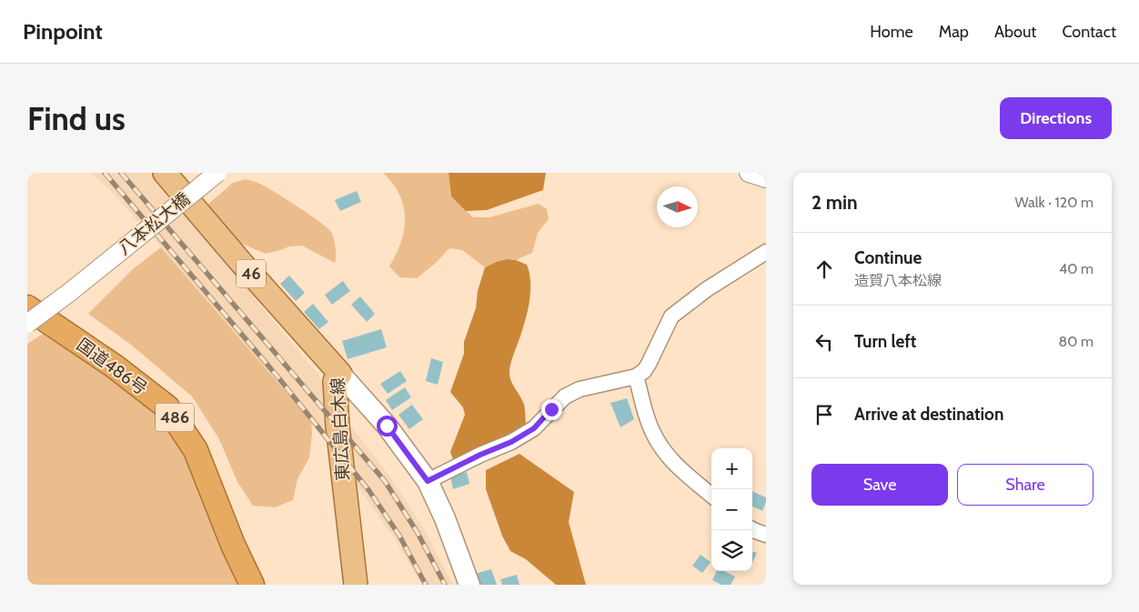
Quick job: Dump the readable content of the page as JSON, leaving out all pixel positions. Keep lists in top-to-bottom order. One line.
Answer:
{"streets":{"highway":["国道486号","486"],"main road":["46","東広島白木線"],"street":["八本松大橋"]},"north":"right","page":{"header":"Pinpoint","nav":["Home","Map","About","Contact"],"buttons":["Directions",["Save","Share"]],"title":"Find us","heading":["2 min","Walk · 120 m"],"list":[["Continue","造賀八本松線","40 m"],["Turn left","80 m"],"Arrive at destination"],"map_buttons":["+","−"]}}
